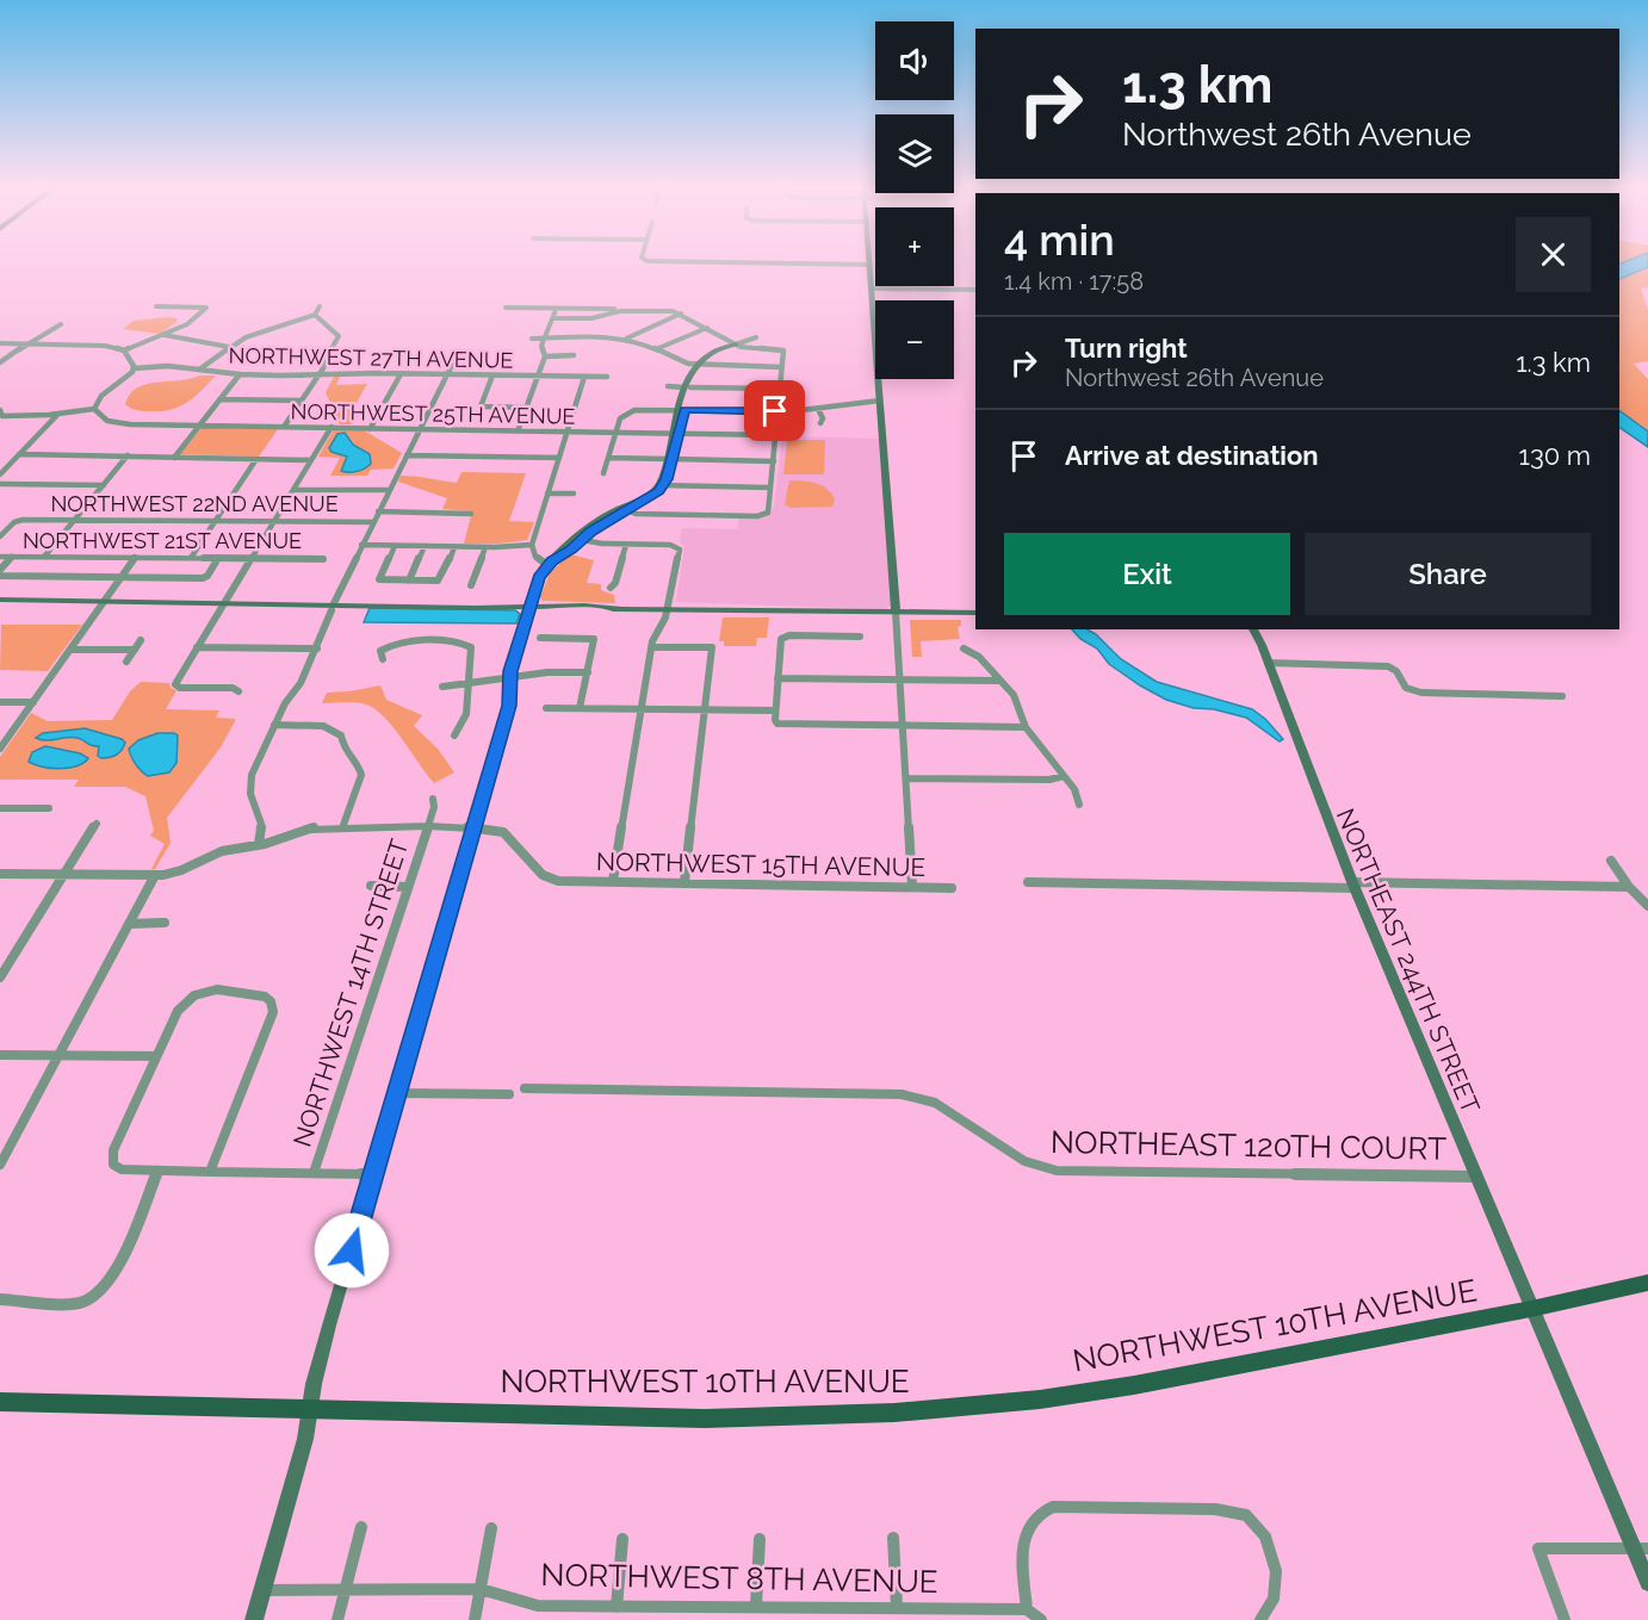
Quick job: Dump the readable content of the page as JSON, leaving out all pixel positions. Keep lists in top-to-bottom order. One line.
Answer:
{"streets":{"main road":["NORTHWEST 10TH AVENUE"],"street":["NORTHWEST 27TH AVENUE","NORTHWEST 25TH AVENUE","NORTHWEST 22ND AVENUE","NORTHWEST 21ST AVENUE","NORTHWEST 15TH AVENUE","NORTHEAST 244TH STREET","NORTHWEST 14TH STREET","NORTHEAST 120TH COURT","NORTHWEST 8TH AVENUE"]},"crossings":[["NORTHEAST 244TH STREET","NORTHEAST 120TH COURT"],["NORTHEAST 244TH STREET","NORTHWEST 10TH AVENUE"]],"page":{"map_buttons":["+","−"],"turn":["1.3 km","Northwest 26th Avenue"],"heading":["4 min","1.4 km · 17:58"],"list":[{"name":"Turn right","note":"Northwest 26th Avenue","value":"1.3 km"},{"name":"Arrive at destination","value":"130 m"}],"buttons":["Exit","Share"]}}
